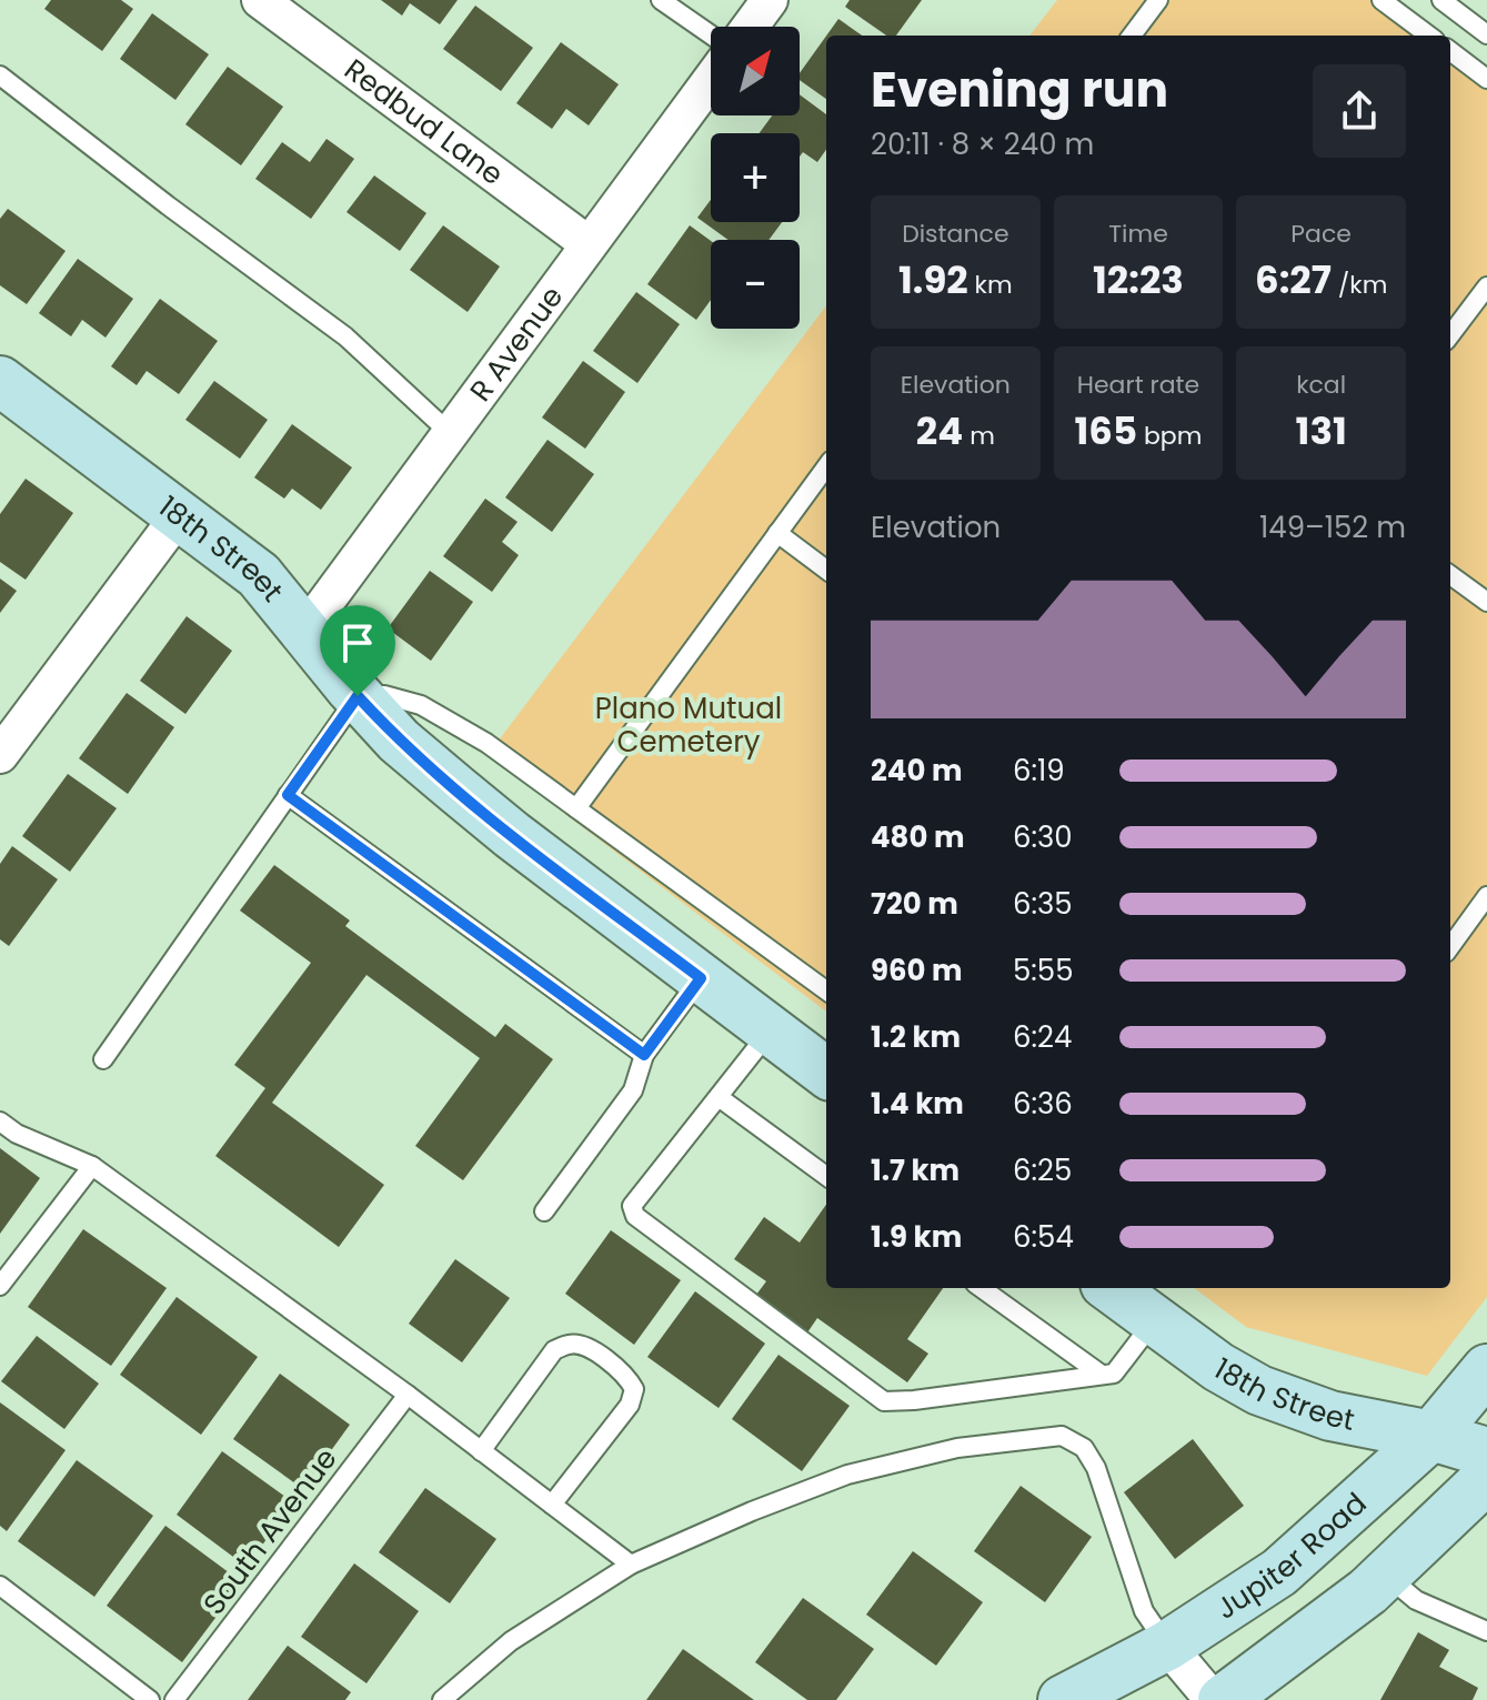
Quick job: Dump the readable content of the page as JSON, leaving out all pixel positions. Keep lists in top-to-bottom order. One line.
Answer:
{"streets":{"street":["Redbud Lane","R Avenue","18th Street","Jupiter Road"],"lane":["South Avenue"]},"crossings":[["Redbud Lane","R Avenue"],["R Avenue","18th Street"],["18th Street","Jupiter Road"]],"parks":["Plano Mutual Cemetery"],"north":"top right","page":{"map_buttons":["+","−"],"heading":["Evening run","20:11 · 8 × 240 m"],"stats":[["Distance","1.92 km"],["Time","12:23"],["Pace","6:27 /km"],["Elevation","24 m"],["Heart rate","165 bpm"],["kcal","131"]],"chart":["Elevation","149–152 m"],"list":[{"name":"240 m","note":"6:19"},{"name":"480 m","note":"6:30"},{"name":"720 m","note":"6:35"},{"name":"960 m","note":"5:55"},{"name":"1.2 km","note":"6:24"},{"name":"1.4 km","note":"6:36"},{"name":"1.7 km","note":"6:25"},{"name":"1.9 km","note":"6:54"}]}}
